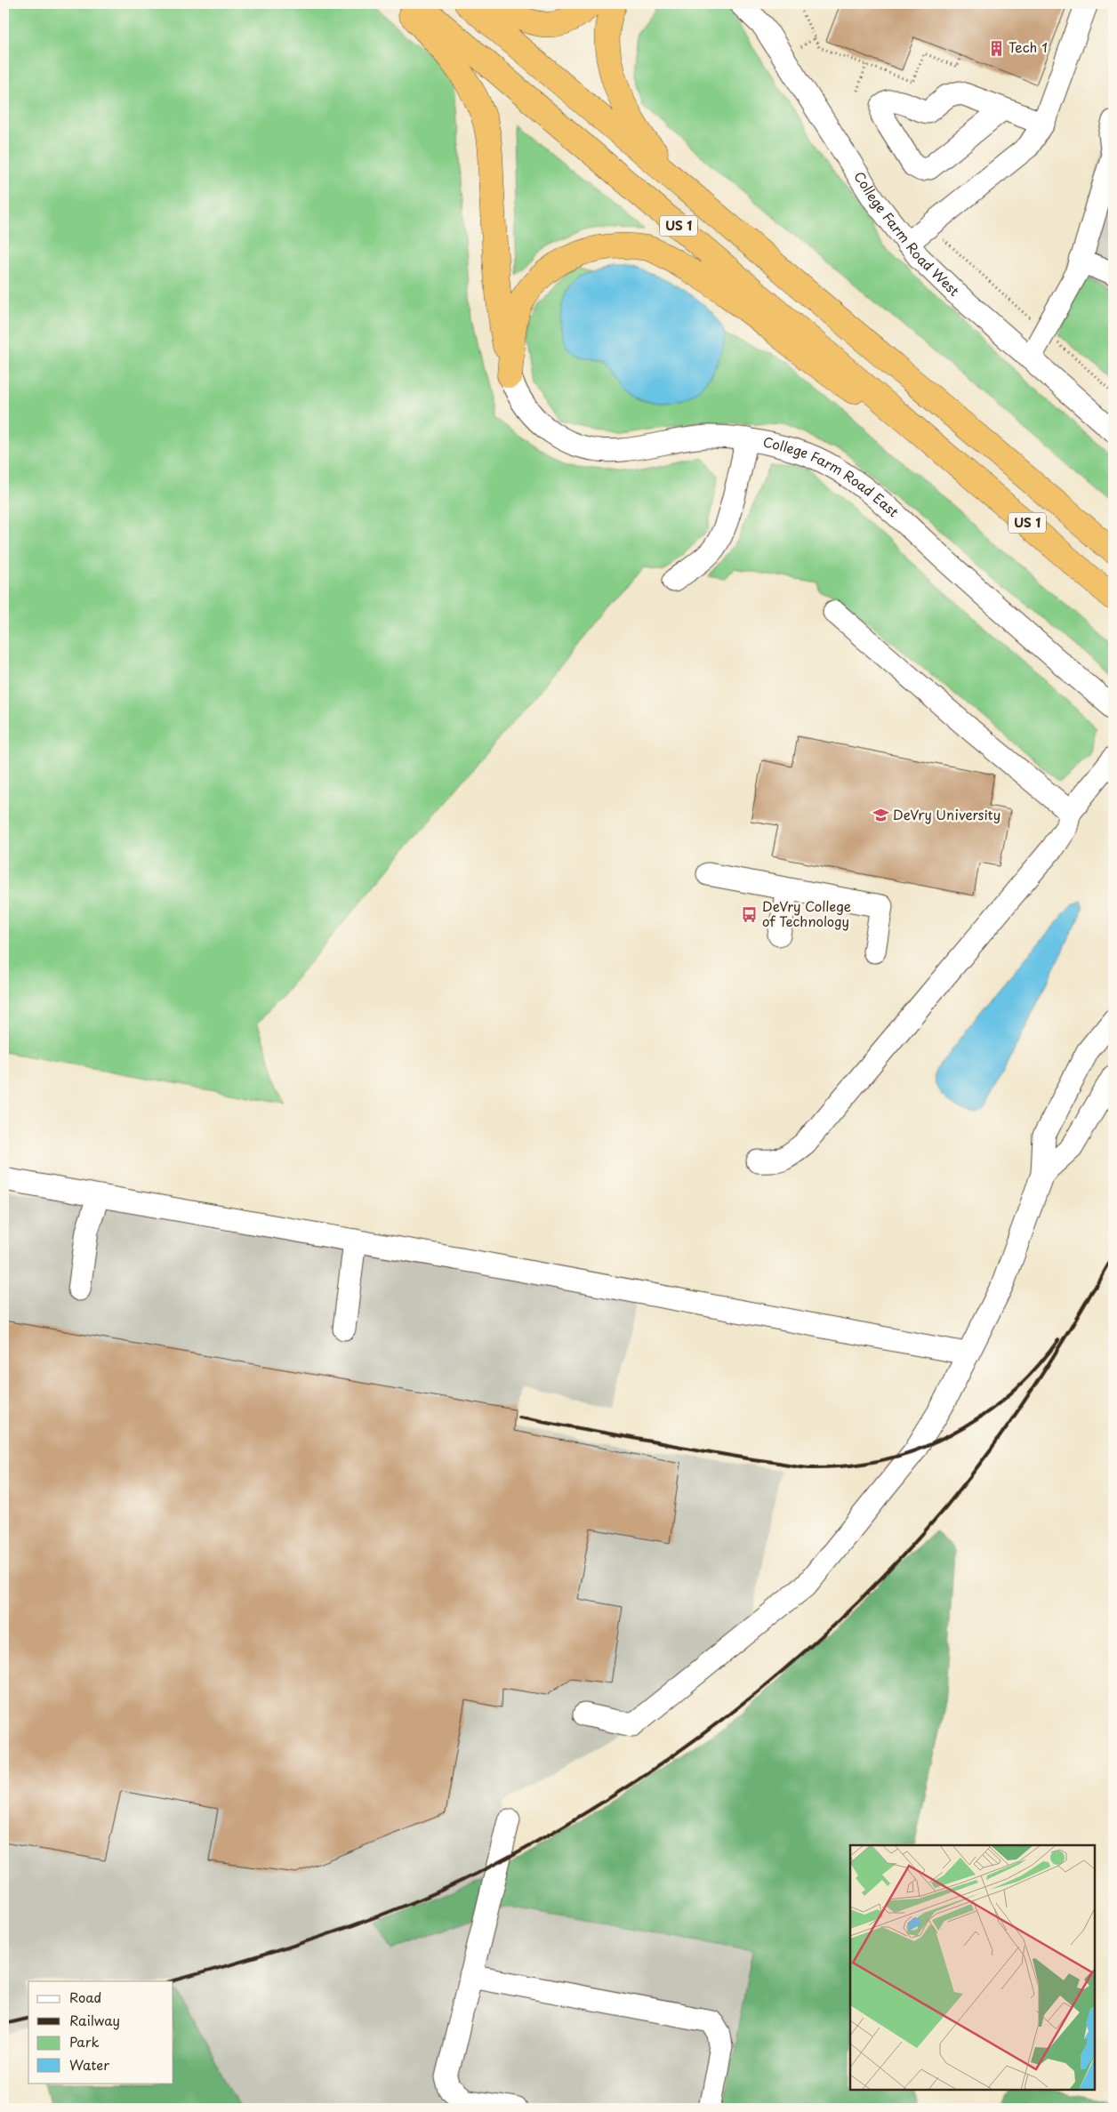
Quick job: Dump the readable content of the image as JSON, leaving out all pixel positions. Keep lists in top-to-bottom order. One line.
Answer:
{"streets":{"highway":["US 1"],"street":["College Farm Road West","College Farm Road East"]},"places":{"building":["Tech 1"],"school or university":["DeVry University"],"bus stop":["DeVry College of Technology"]},"legend":["Road","Railway","Park","Water"]}
